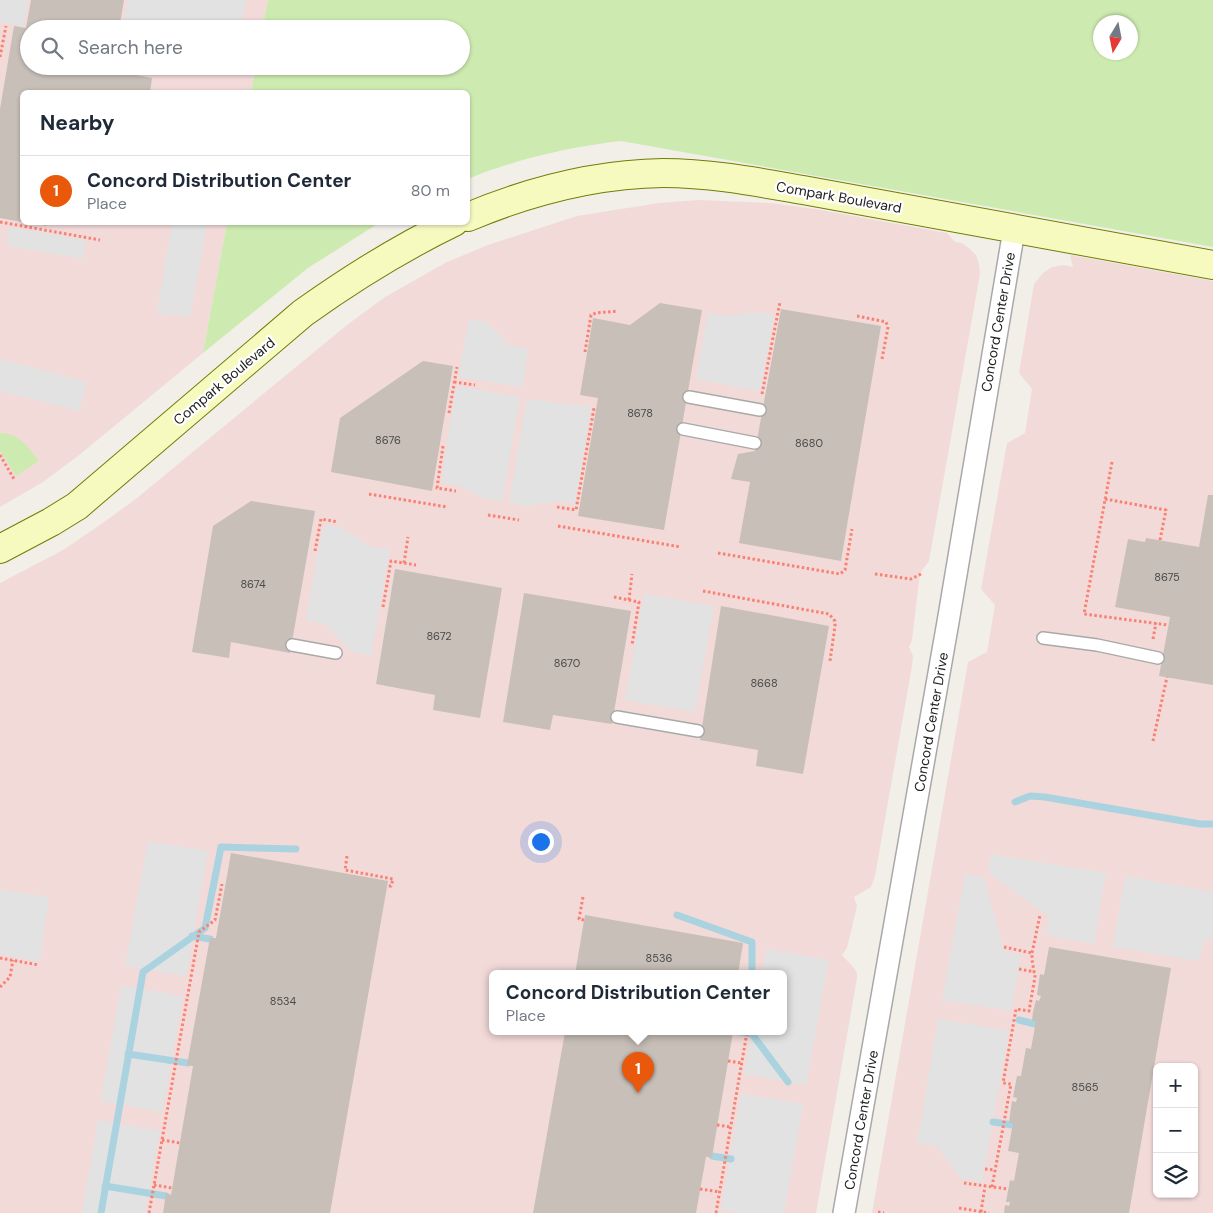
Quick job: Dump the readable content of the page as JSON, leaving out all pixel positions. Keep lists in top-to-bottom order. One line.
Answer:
{"streets":{"street":["Compark Boulevard","Concord Center Drive"]},"crossings":[["Compark Boulevard","Concord Center Drive"]],"house_numbers":["8678","8676","8680","8675","8674","8672","8670","8668","8536","8534","8565"],"north":"bottom","page":{"search":"Search here","heading":"Nearby","list":[{"mark":"1","name":"Concord Distribution Center","note":"Place","value":"80 m"}],"popup":["Concord Distribution Center","Place"],"pins":"1","map_buttons":["+","−"]}}
